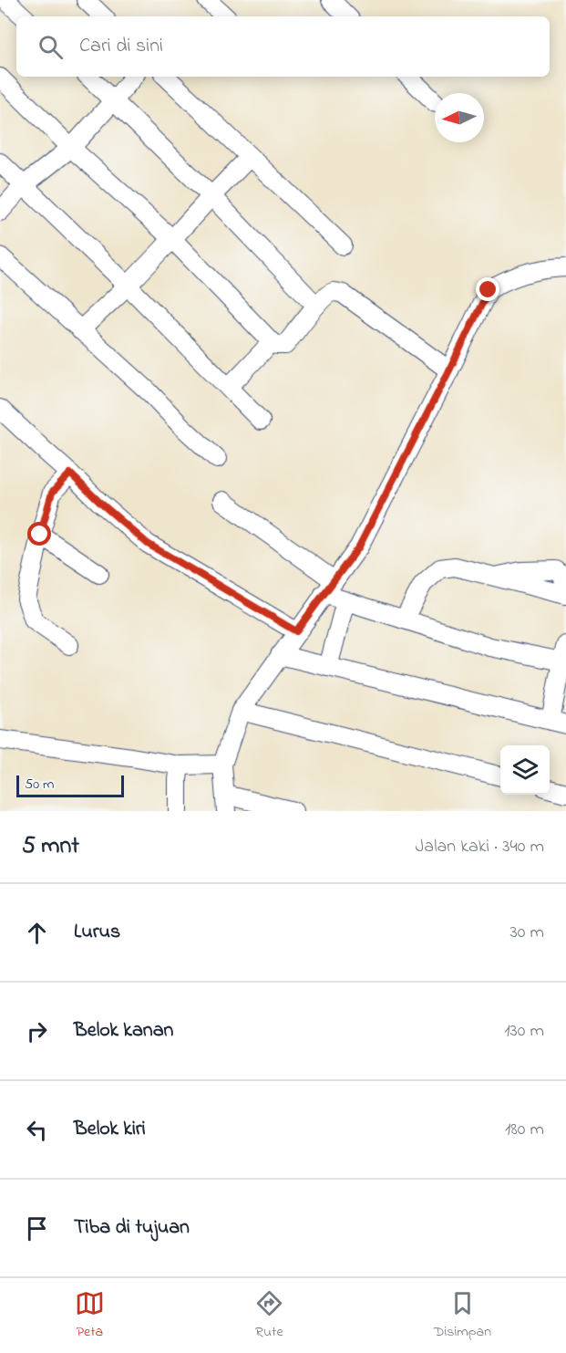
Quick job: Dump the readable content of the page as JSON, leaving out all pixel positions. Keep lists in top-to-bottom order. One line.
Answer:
{"scale_bar":"50 m","north":"left","page":{"search":"Cari di sini","scale":"50 m","heading":["5 mnt","Jalan kaki · 340 m"],"list":[["Lurus","30 m"],["Belok kanan","130 m"],["Belok kiri","180 m"],"Tiba di tujuan"],"nav":["Peta","Rute","Disimpan"]}}
